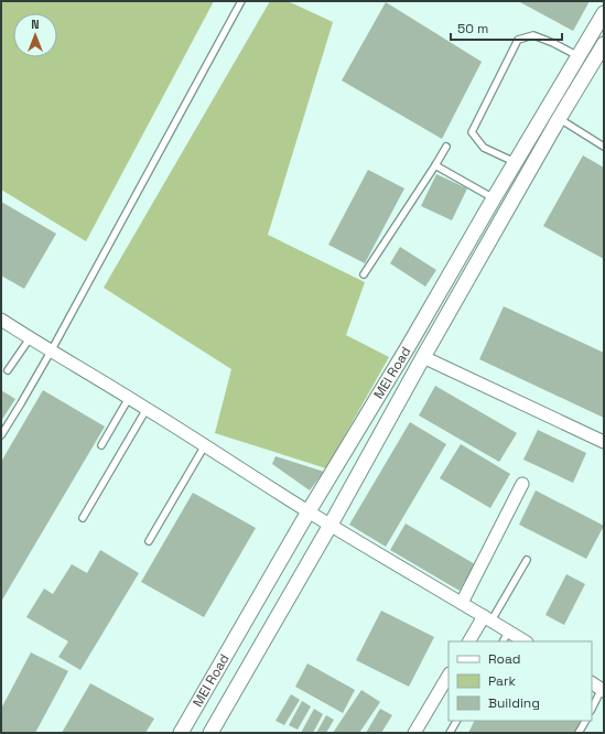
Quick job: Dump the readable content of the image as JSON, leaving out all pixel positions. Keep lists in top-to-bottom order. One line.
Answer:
{"streets":{"street":["MEI Road"]},"legend":["Road","Park","Building"],"scale_bar":"50 m","north":"top"}
